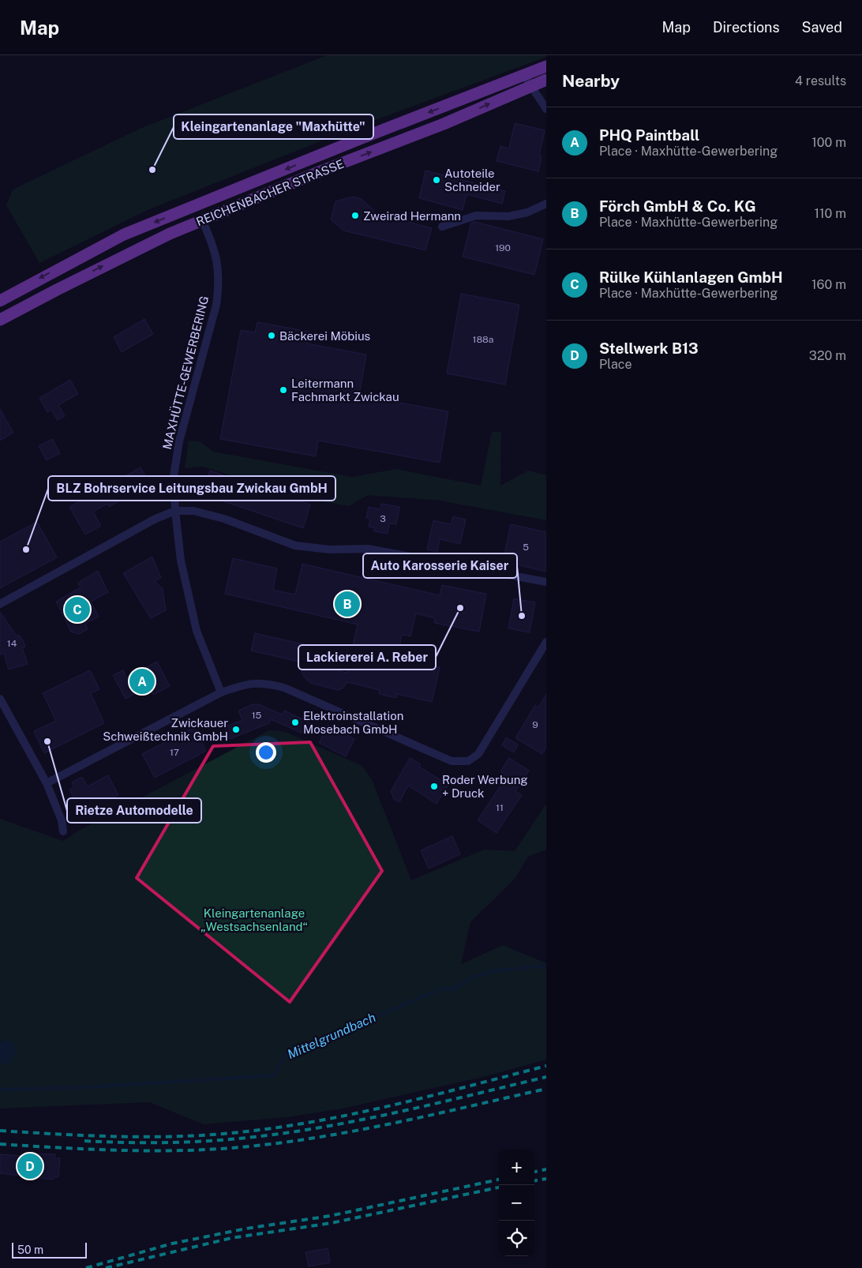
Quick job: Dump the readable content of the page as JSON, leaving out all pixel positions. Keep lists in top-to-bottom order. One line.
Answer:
{"streets":{"main road":["REICHENBACHER STRASSE"],"street":["MAXHÜTTE-GEWERBERING"]},"crossings":[["REICHENBACHER STRASSE","MAXHÜTTE-GEWERBERING"]],"water":["Mittelgrundbach"],"parks":["Kleingartenanlage „Westsachsenland“"],"places":["Kleingartenanlage \"Maxhütte\"","Autoteile Schneider","Zweirad Hermann","Bäckerei Möbius","Leitermann Fachmarkt Zwickau","BLZ Bohrservice Leitungsbau Zwickau GmbH","Lackiererei A. Reber","Auto Karosserie Kaiser","Elektroinstallation Mosebach GmbH","Zwickauer Schweißtechnik GmbH","Rietze Automodelle","Roder Werbung + Druck"],"house_numbers":["190","188a","3","5","14","15","9","17","11"],"scale_bar":"50 m","page":{"header":"Map","nav":["Map","Directions","Saved"],"heading":["Nearby","4 results"],"list":[{"mark":"A","name":"PHQ Paintball","note":"Place · Maxhütte-Gewerbering","value":"100 m"},{"mark":"B","name":"Förch GmbH & Co. KG","note":"Place · Maxhütte-Gewerbering","value":"110 m"},{"mark":"C","name":"Rülke Kühlanlagen GmbH","note":"Place · Maxhütte-Gewerbering","value":"160 m"},{"mark":"D","name":"Stellwerk B13","note":"Place","value":"320 m"}],"pins":["B","C","A","D"],"map_buttons":["+","−"],"scale":"50 m"}}
